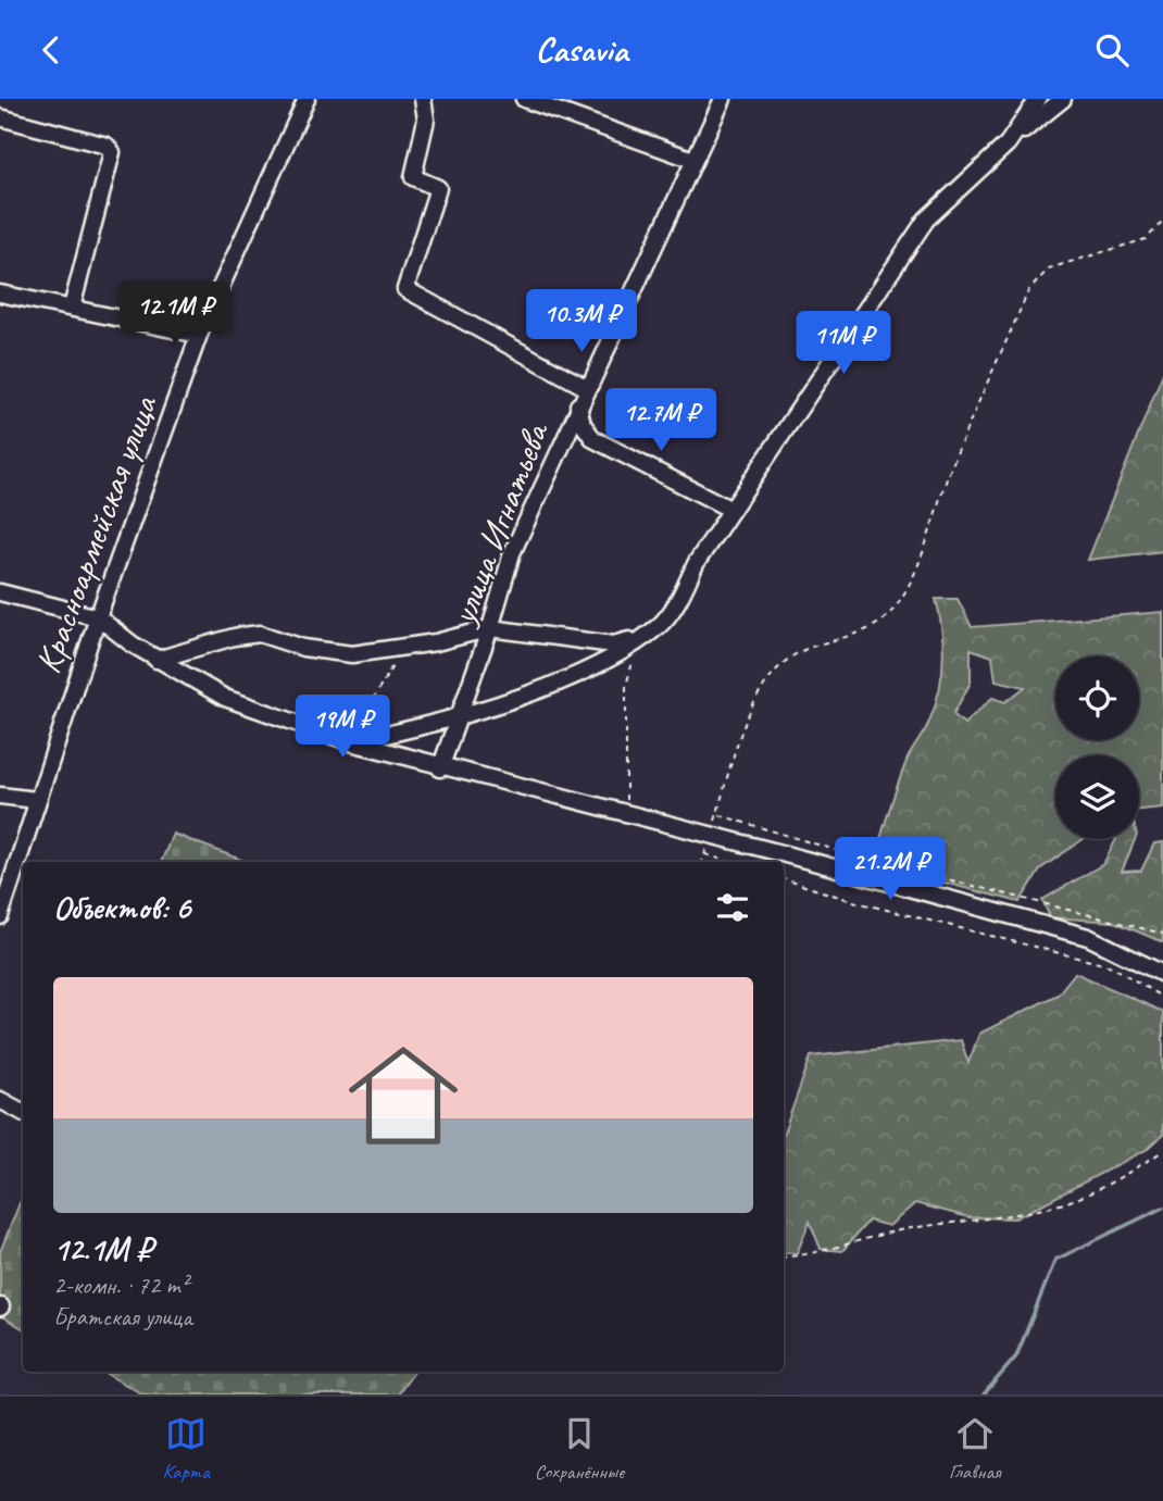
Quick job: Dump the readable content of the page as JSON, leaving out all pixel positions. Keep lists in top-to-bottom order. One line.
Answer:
{"streets":{"street":["улица Игнатьева","Красноармейская улица"]},"page":{"header":"Casavia","price":["12.1M ₽","10.3M ₽","11M ₽","12.7M ₽","19M ₽","21.2M ₽"],"heading":"Объектов: 6","list":[{"name":"12.1M ₽","note":"2-комн. · 72 m² · Братская улица"}],"tabs":["Карта","Сохранённые","Главная"]}}
